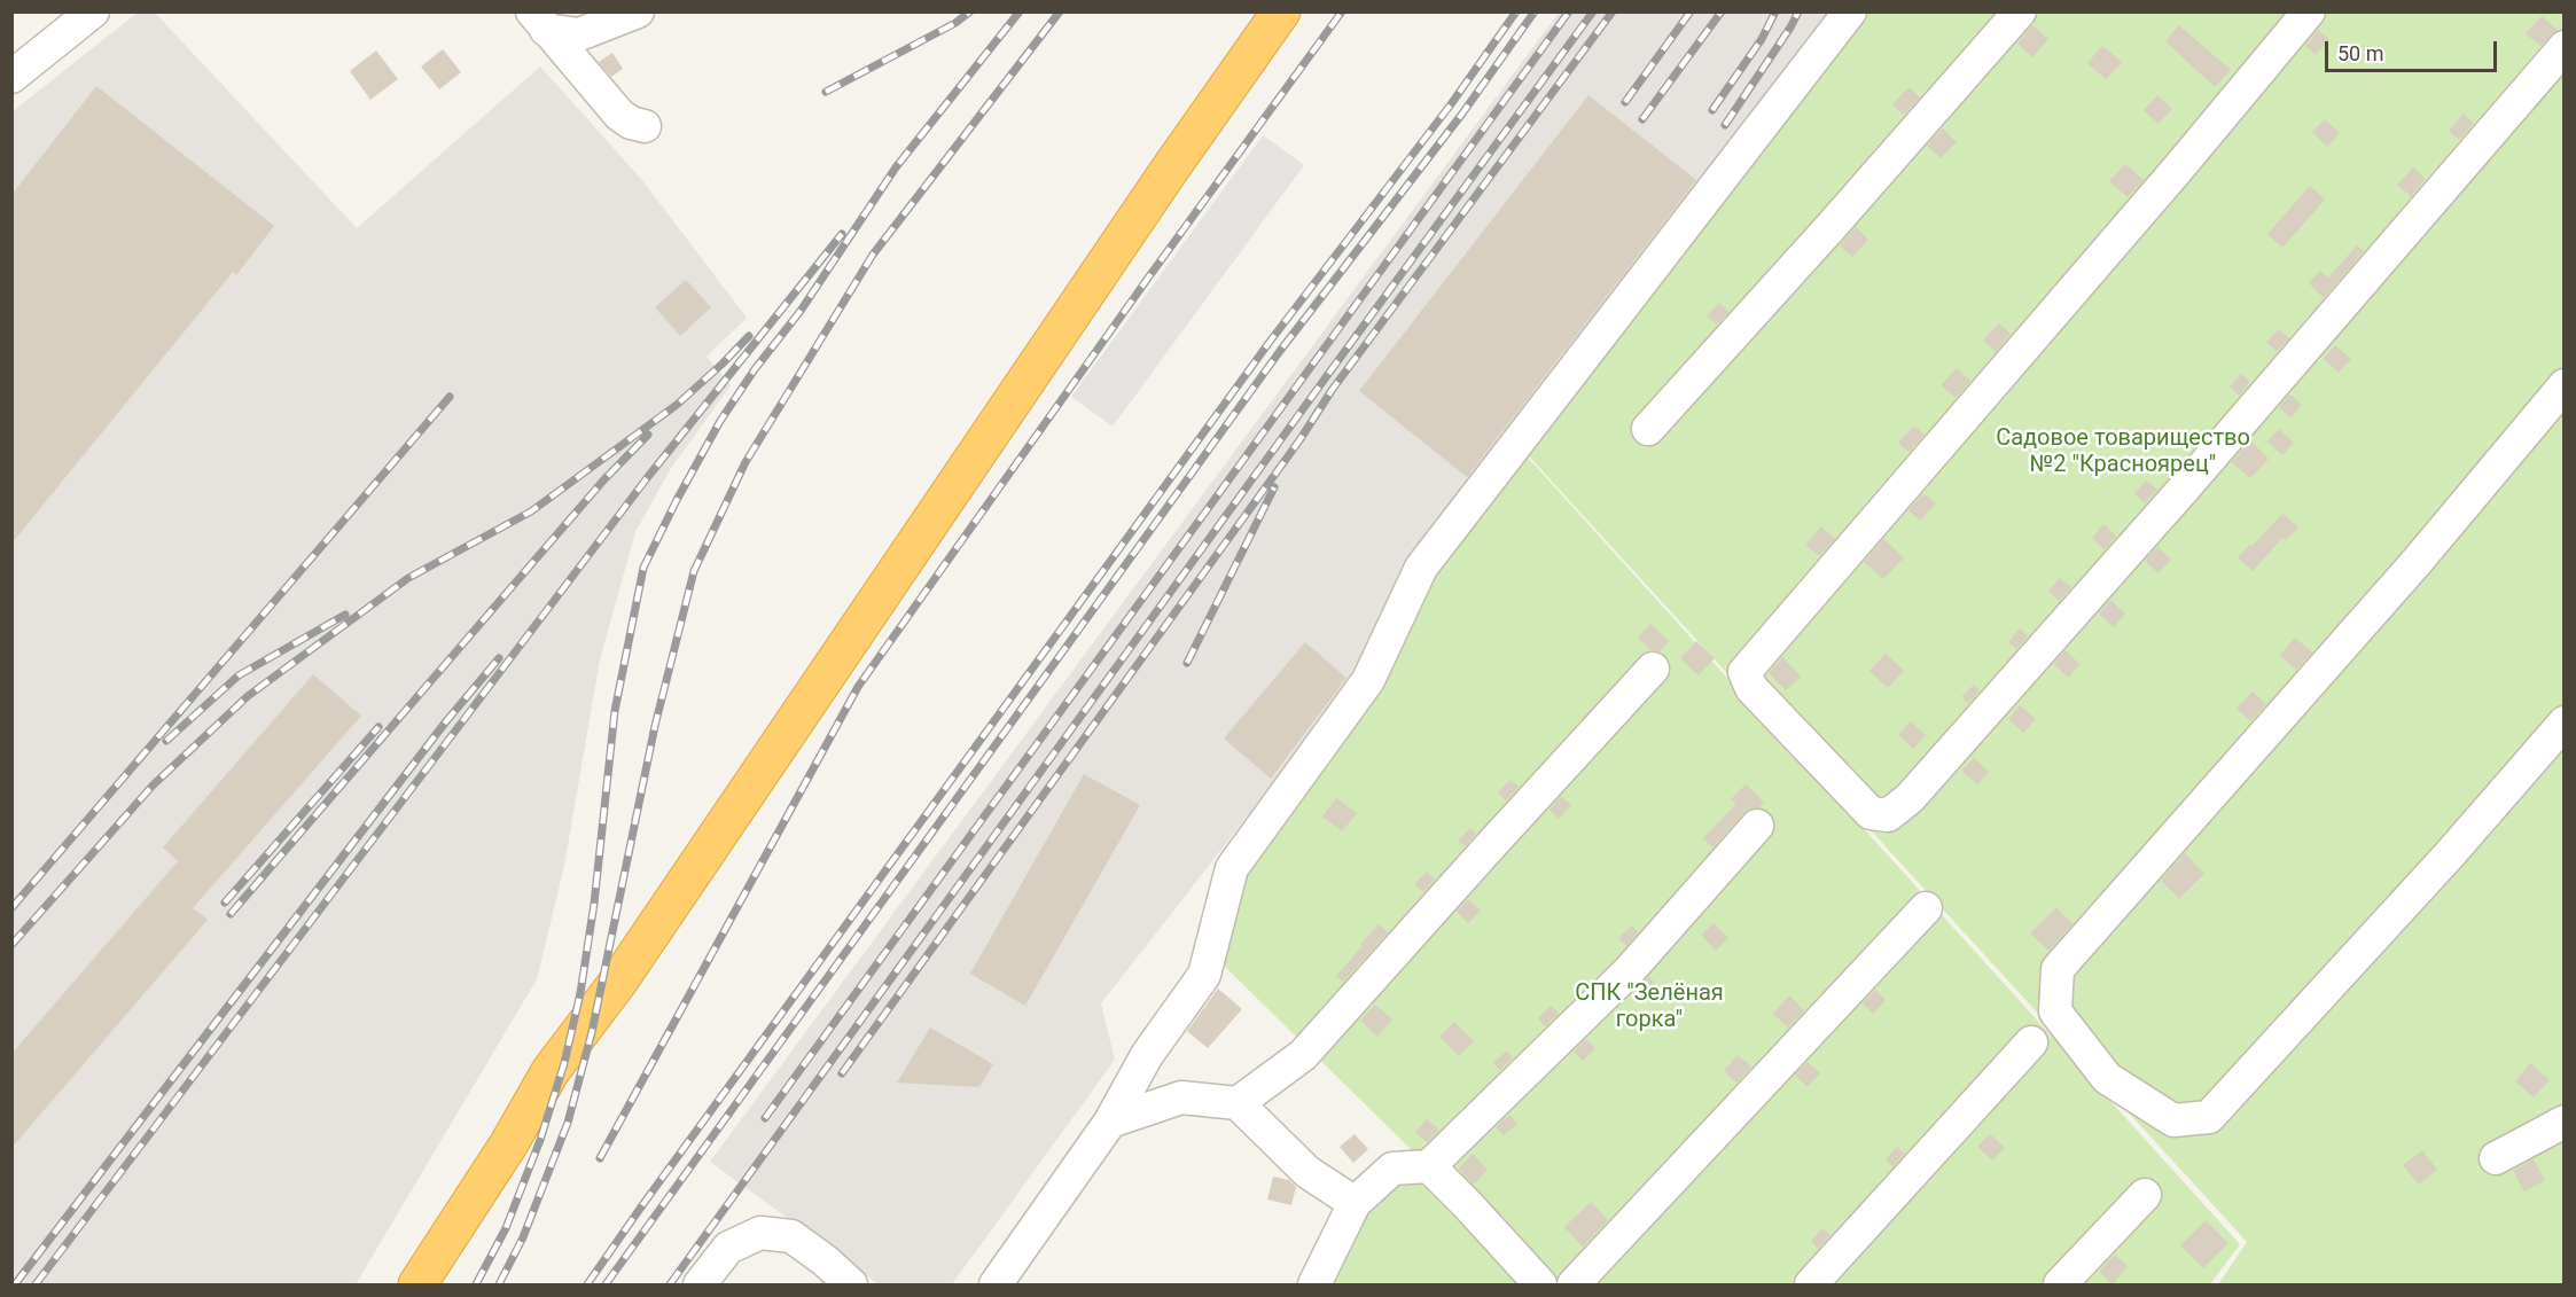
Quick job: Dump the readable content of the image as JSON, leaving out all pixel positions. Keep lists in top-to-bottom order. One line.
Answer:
{"parks":["Садовое товарищество №2 \"Красноярец\"","СПК \"Зелёная горка\""],"scale_bar":"50 m"}
